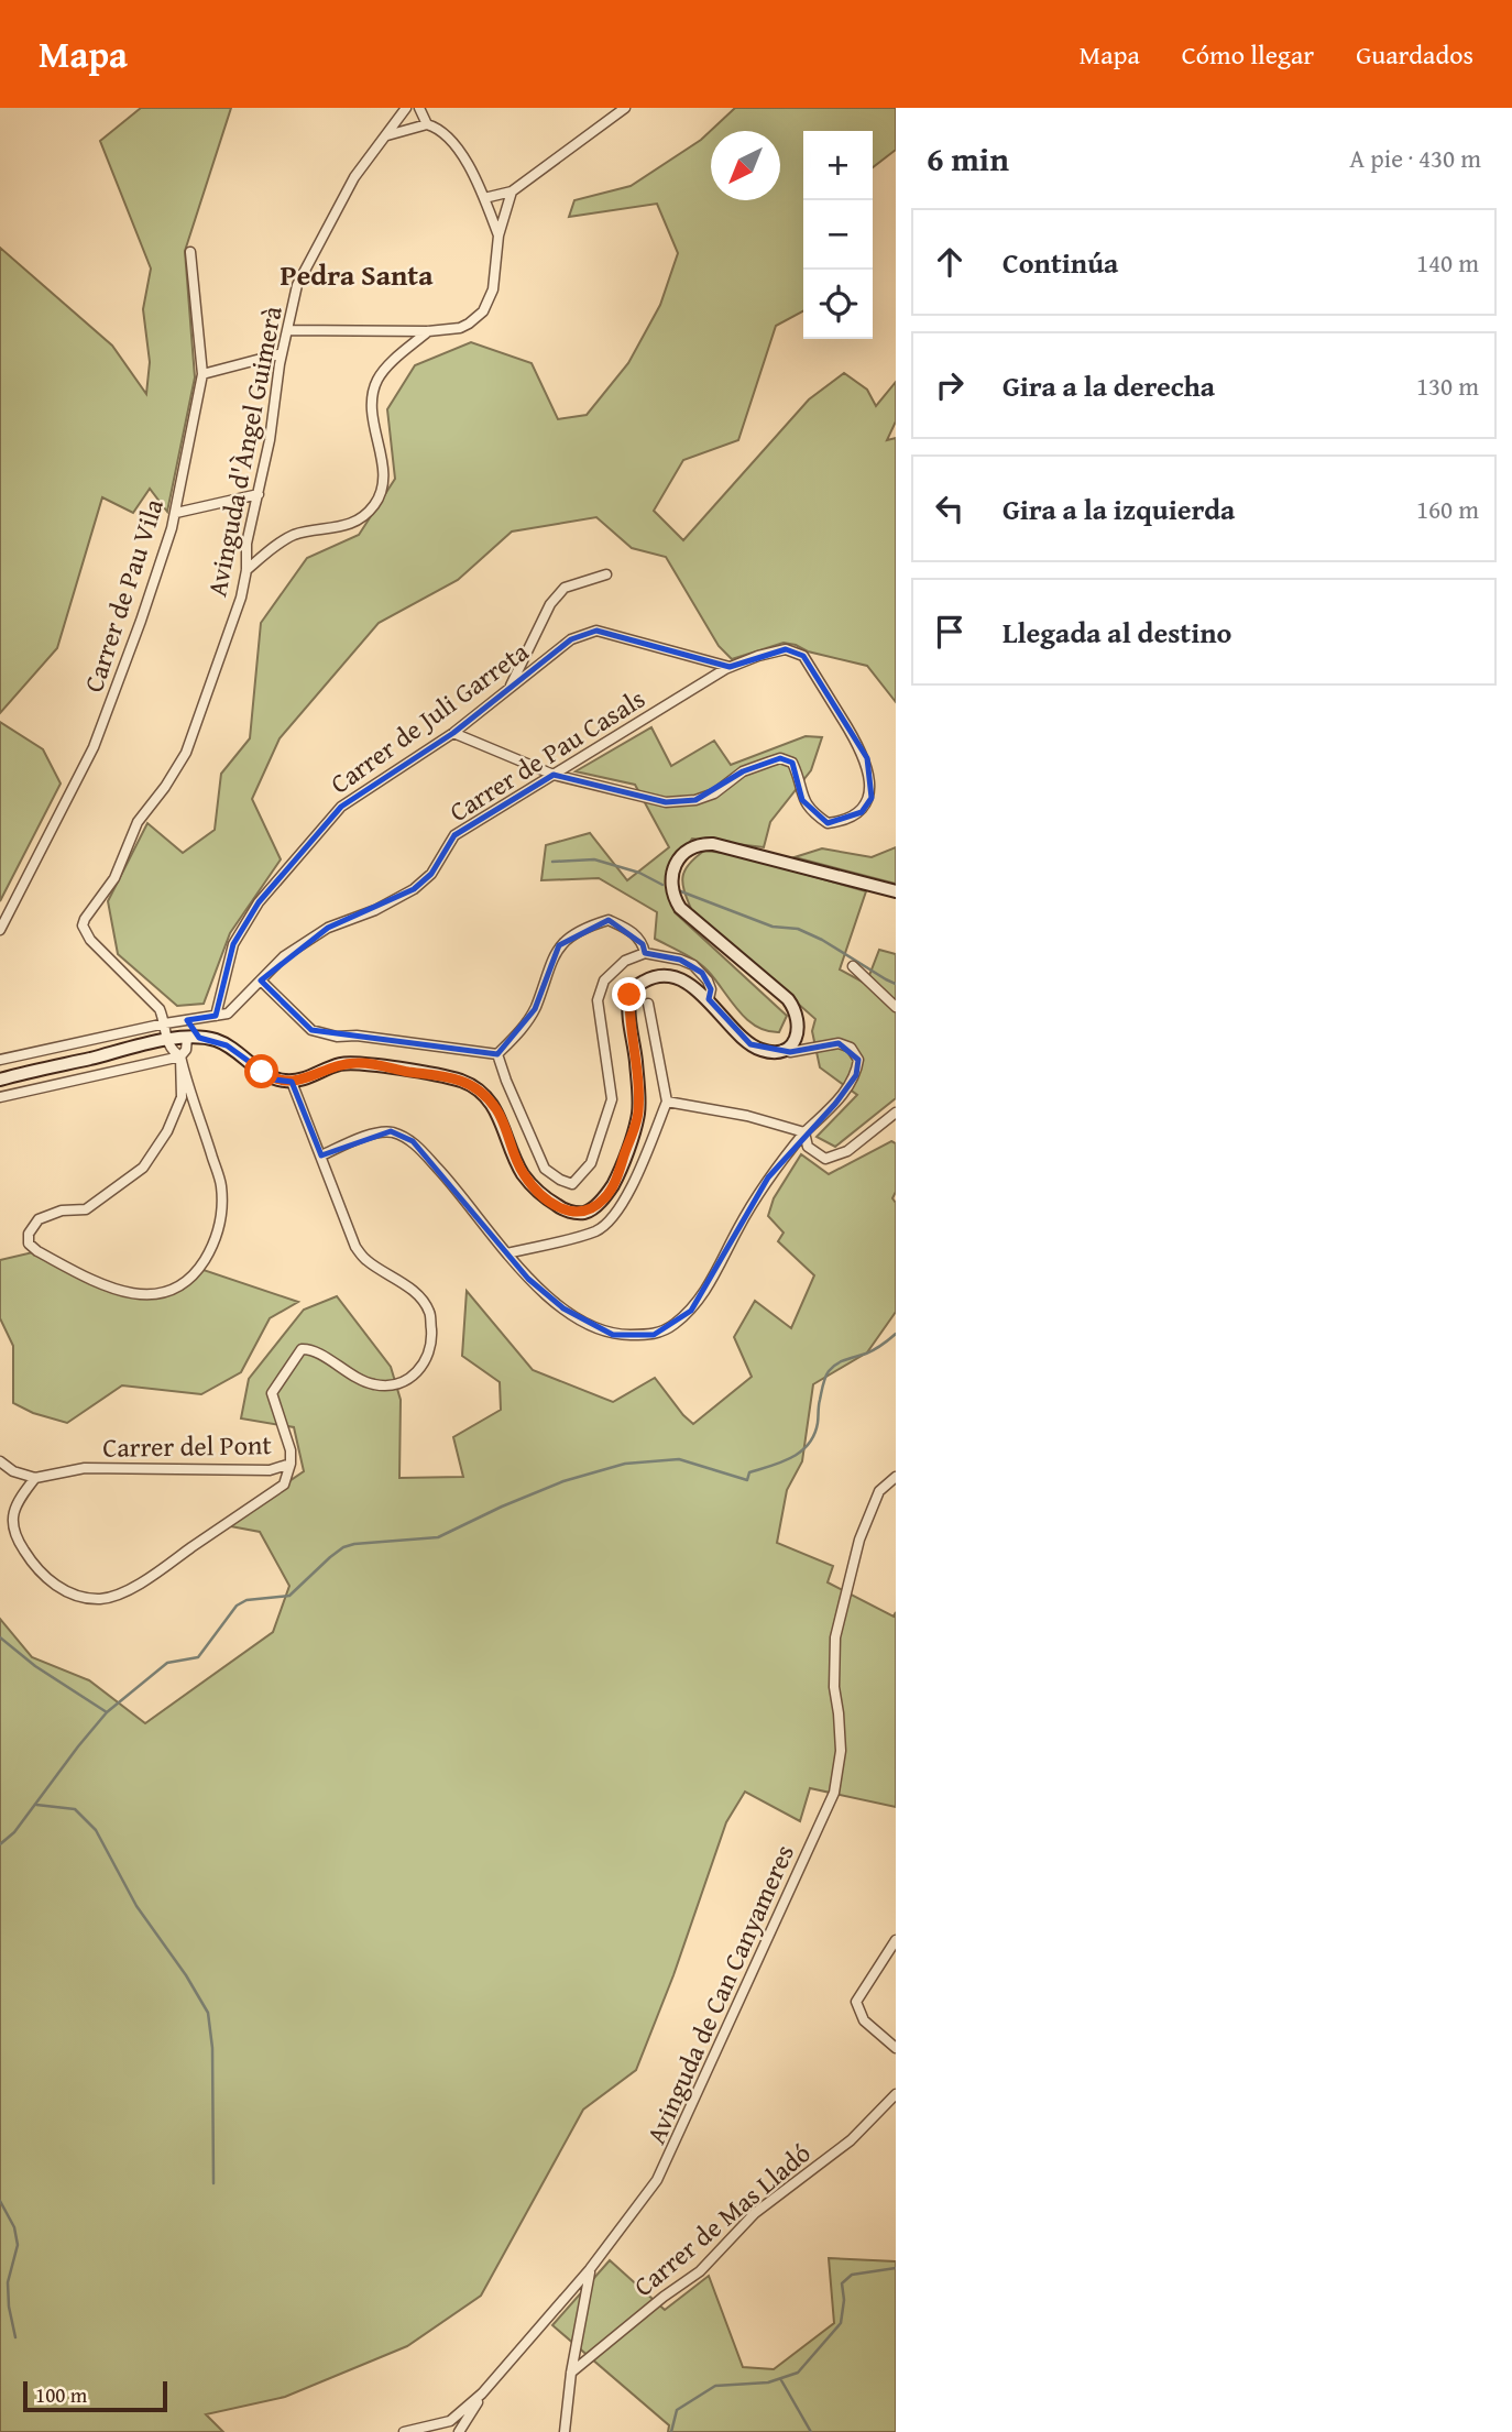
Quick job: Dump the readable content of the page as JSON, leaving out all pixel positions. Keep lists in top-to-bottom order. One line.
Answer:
{"streets":{"street":["Avinguda d'Àngel Guimerà","Carrer de Pau Vila","Carrer de Juli Garreta","Carrer de Pau Casals","Carrer del Pont","Avinguda de Can Canyameres","Carrer de Mas Lladó"]},"crossings":[["Avinguda d'Àngel Guimerà","Carrer de Pau Casals"],["Carrer de Juli Garreta","Carrer de Pau Casals"]],"districts":["Pedra Santa"],"scale_bar":"100 m","north":"bottom left","page":{"header":"Mapa","nav":["Mapa","Cómo llegar","Guardados"],"heading":["6 min","A pie · 430 m"],"map_buttons":["+","−"],"list":[["Continúa","140 m"],["Gira a la derecha","130 m"],["Gira a la izquierda","160 m"],"Llegada al destino"],"scale":"100 m"}}
